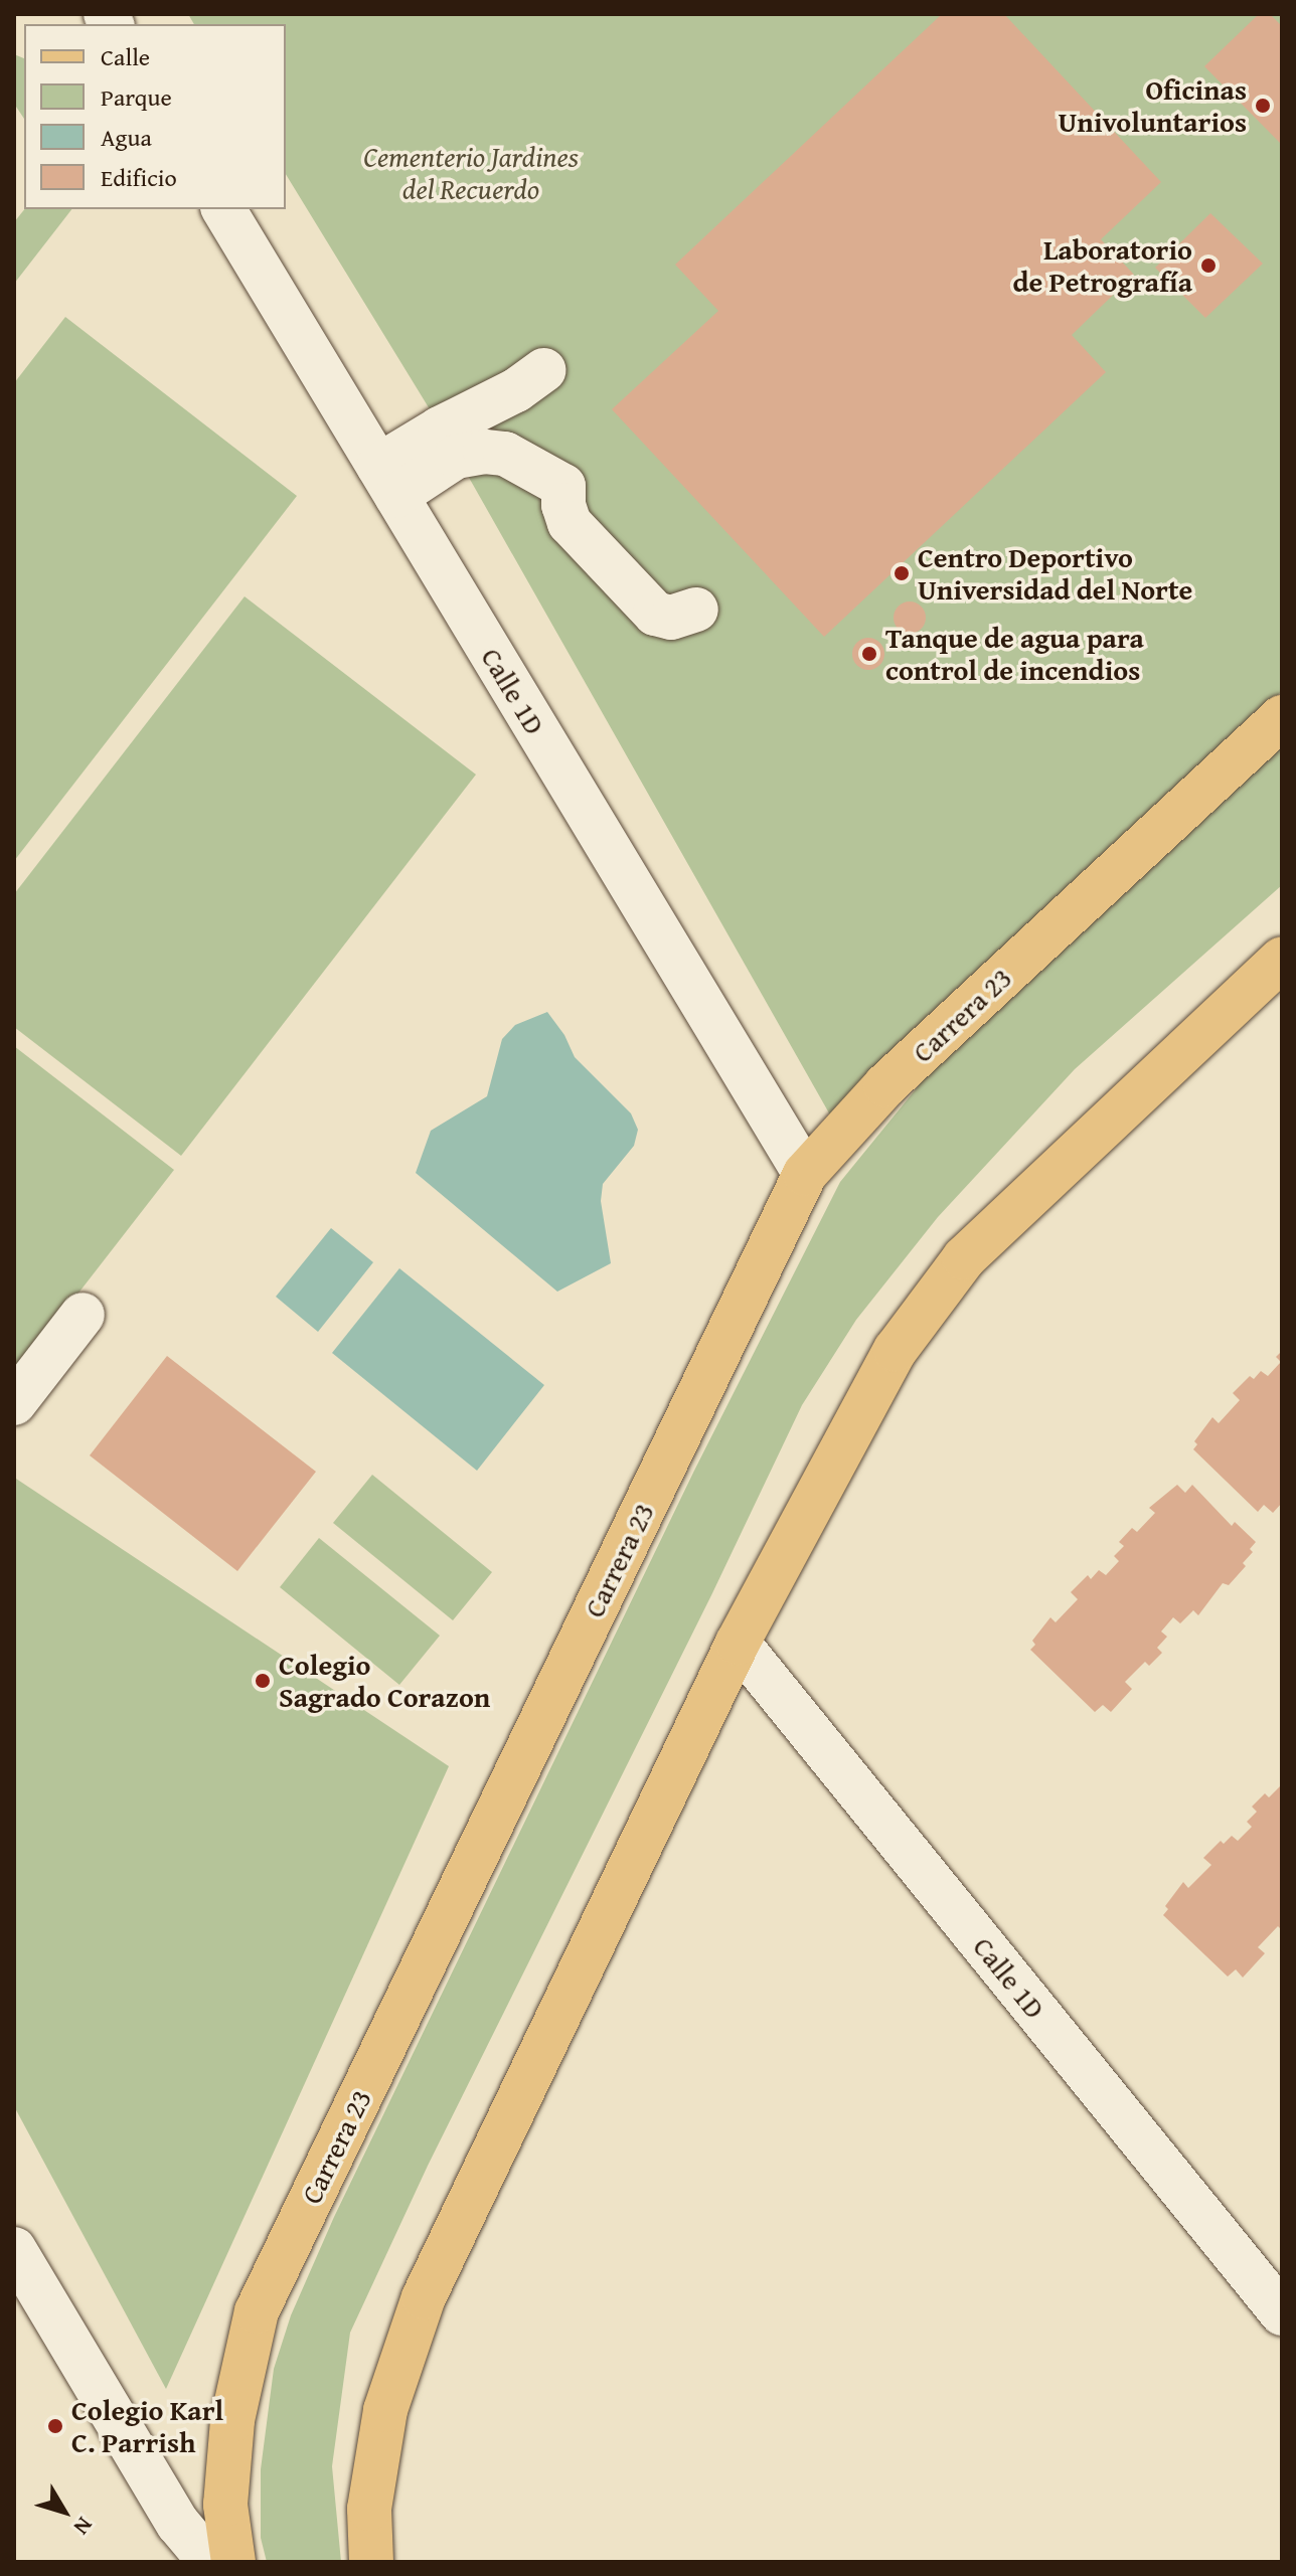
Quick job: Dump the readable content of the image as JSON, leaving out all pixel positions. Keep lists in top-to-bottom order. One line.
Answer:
{"streets":{"main road":["Carrera 23"],"street":["Calle 1D"]},"crossings":[["Calle 1D","Carrera 23"]],"parks":["Cementerio Jardines del Recuerdo"],"places":["Oficinas Univoluntarios","Laboratorio de Petrografía","Centro Deportivo Universidad del Norte","Tanque de agua para control de incendios","Colegio Sagrado Corazon","Colegio Karl C. Parrish"],"legend":["Calle","Parque","Agua","Edificio"],"north":"bottom right"}
